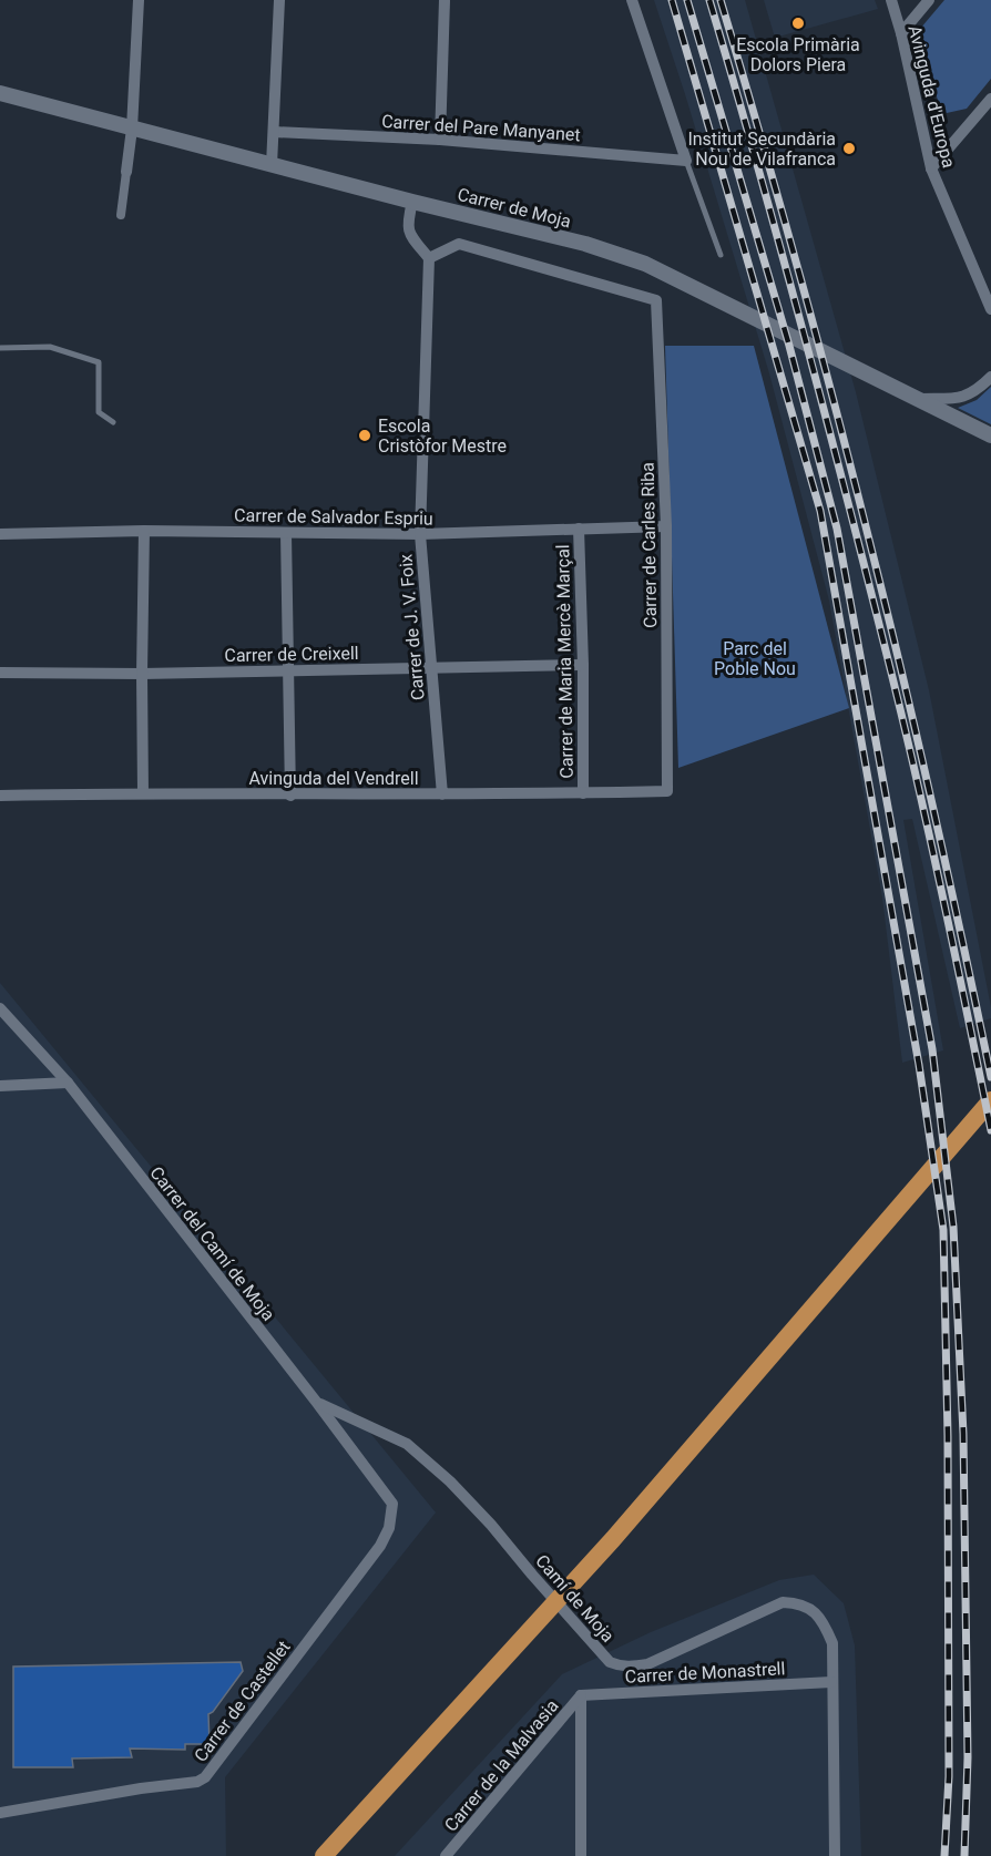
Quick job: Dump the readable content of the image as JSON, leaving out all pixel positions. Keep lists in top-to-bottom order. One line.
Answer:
{"streets":{"street":["Avinguda d'Europa","Carrer del Pare Manyanet","Carrer de Moja","Carrer de Salvador Espriu","Carrer de Carles Riba","Carrer de J. V. Foix","Carrer de Creixell","Carrer de Maria Mercè Marçal","Avinguda del Vendrell","Carrer del Camí de Moja","Camí de Moja","Carrer de Monastrell","Carrer de Castellet","Carrer de la Malvasia"]},"crossings":[["Carrer de Salvador Espriu","Carrer de Carles Riba"],["Carrer de Salvador Espriu","Carrer de J. V. Foix"],["Carrer de Salvador Espriu","Carrer de Maria Mercè Marçal"],["Carrer de Carles Riba","Carrer de J. V. Foix"],["Carrer de Carles Riba","Avinguda del Vendrell"],["Carrer de J. V. Foix","Carrer de Creixell"],["Carrer de J. V. Foix","Avinguda del Vendrell"],["Carrer de Creixell","Carrer de Maria Mercè Marçal"],["Carrer de Maria Mercè Marçal","Avinguda del Vendrell"],["Carrer del Camí de Moja","Camí de Moja"],["Carrer del Camí de Moja","Carrer de Castellet"],["Camí de Moja","Carrer de Monastrell"],["Carrer de Monastrell","Carrer de la Malvasia"]],"parks":["Parc del Poble Nou"],"places":["Escola Primària Dolors Piera","Institut Secundària Nou de Vilafranca","Escola Cristòfor Mestre"]}
